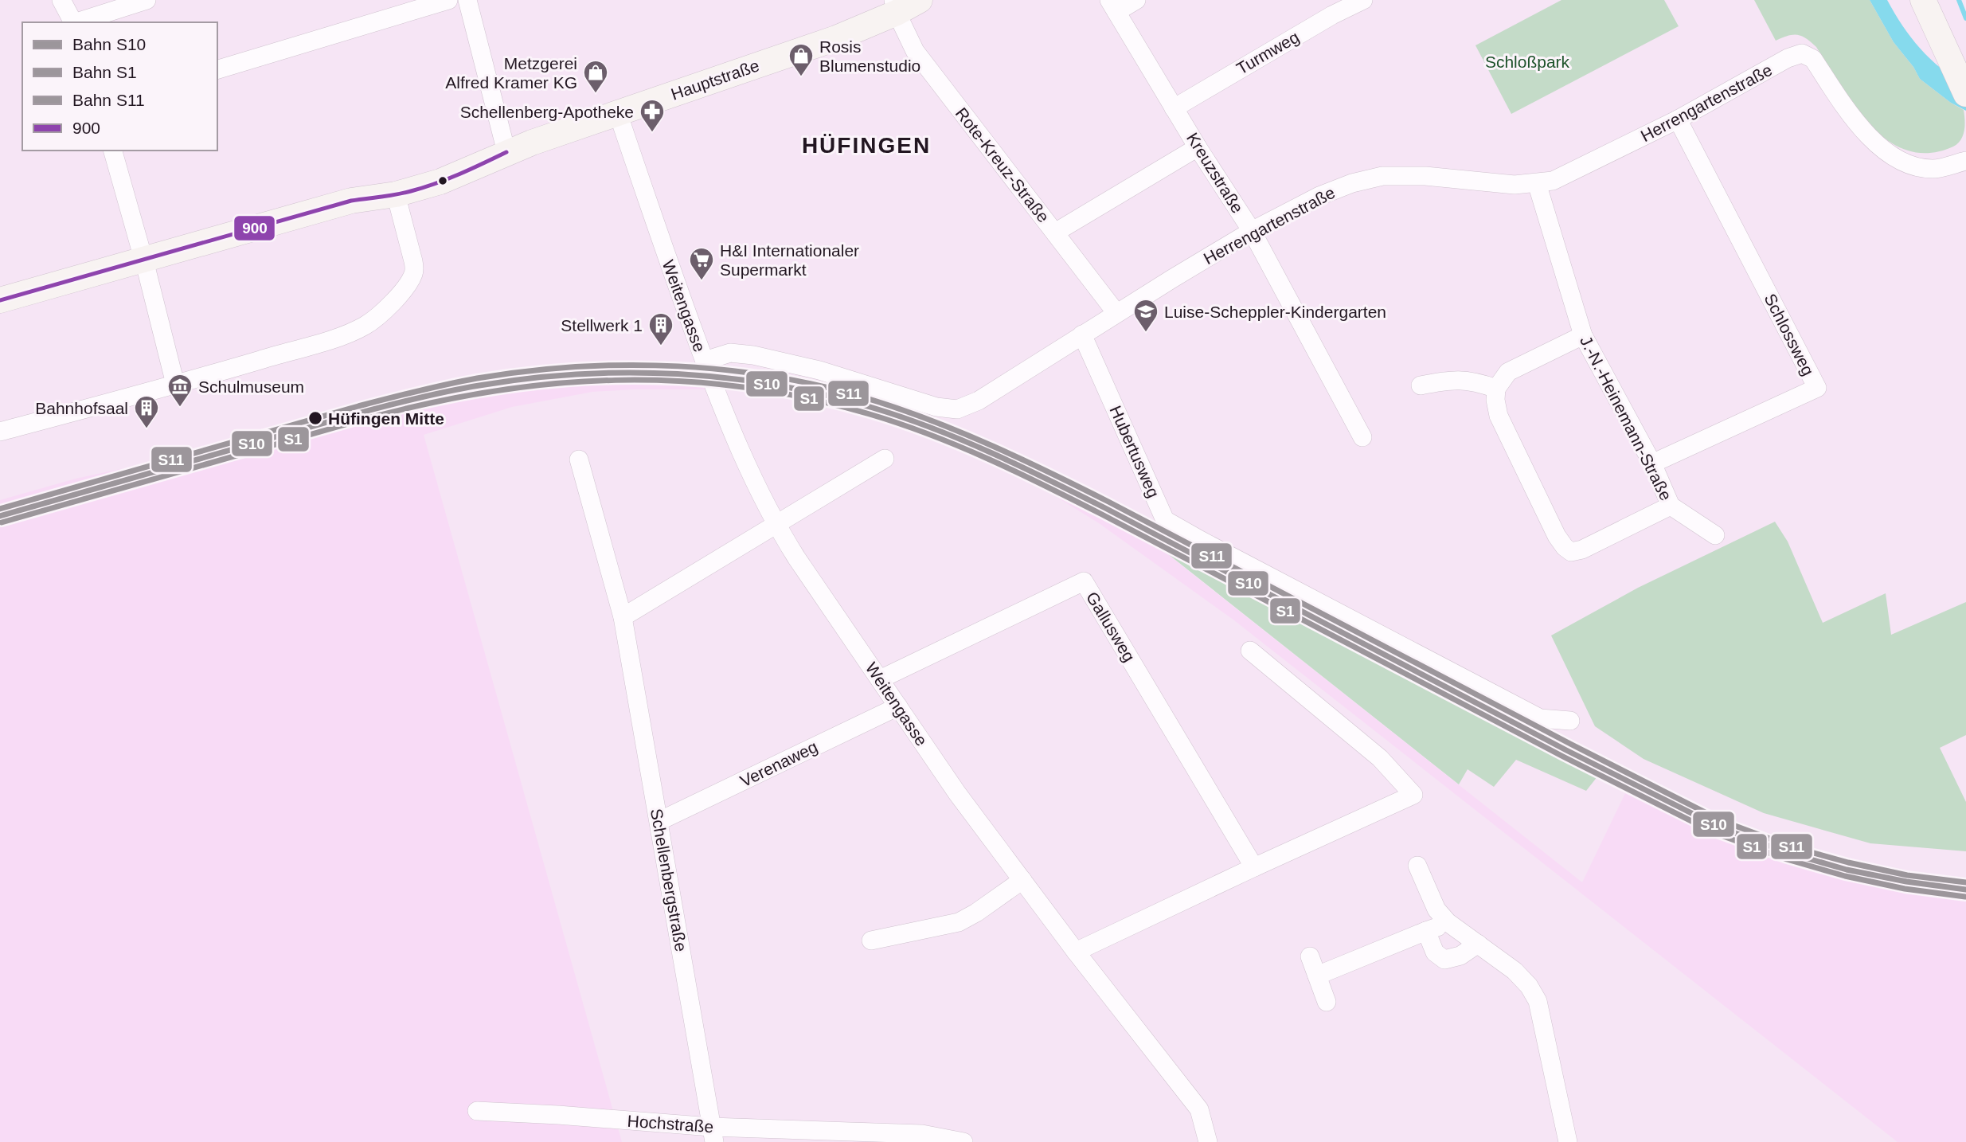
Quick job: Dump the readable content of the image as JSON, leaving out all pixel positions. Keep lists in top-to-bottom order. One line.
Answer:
{"streets":{"main road":["Hauptstraße"],"street":["Turmweg","Herrengartenstraße","Rote-Kreuz-Straße","Kreuzstraße","Weitengasse","Schlossweg","J.-N.-Heinemann-Straße","Hubertusweg","Gallusweg","Verenaweg","Schellenbergstraße","Hochstraße"]},"crossings":[["Turmweg","Kreuzstraße"],["Hauptstraße","Rote-Kreuz-Straße"],["Hauptstraße","Weitengasse"],["Herrengartenstraße","Rote-Kreuz-Straße"],["Herrengartenstraße","Kreuzstraße"],["Herrengartenstraße","Weitengasse"],["Herrengartenstraße","Schlossweg"],["Herrengartenstraße","J.-N.-Heinemann-Straße"],["Herrengartenstraße","Hubertusweg"],["Weitengasse","Gallusweg"],["Weitengasse","Verenaweg"],["Schlossweg","J.-N.-Heinemann-Straße"],["Verenaweg","Schellenbergstraße"],["Schellenbergstraße","Hochstraße"]],"districts":["HÜFINGEN"],"parks":["Schloßpark"],"places":{"shop":["Rosis Blumenstudio","Metzgerei Alfred Kramer KG"],"pharmacy":["Schellenberg-Apotheke"],"supermarket":["H&I Internationaler Supermarkt"],"school or university":["Luise-Scheppler-Kindergarten"],"building":["Stellwerk 1","Bahnhofsaal"],"museum":["Schulmuseum"],"other":["Hüfingen Mitte"]},"lines":["transit line 900","rail line S11","rail line S10","rail line S1"],"legend":["Bahn S10","Bahn S1","Bahn S11","900"]}
